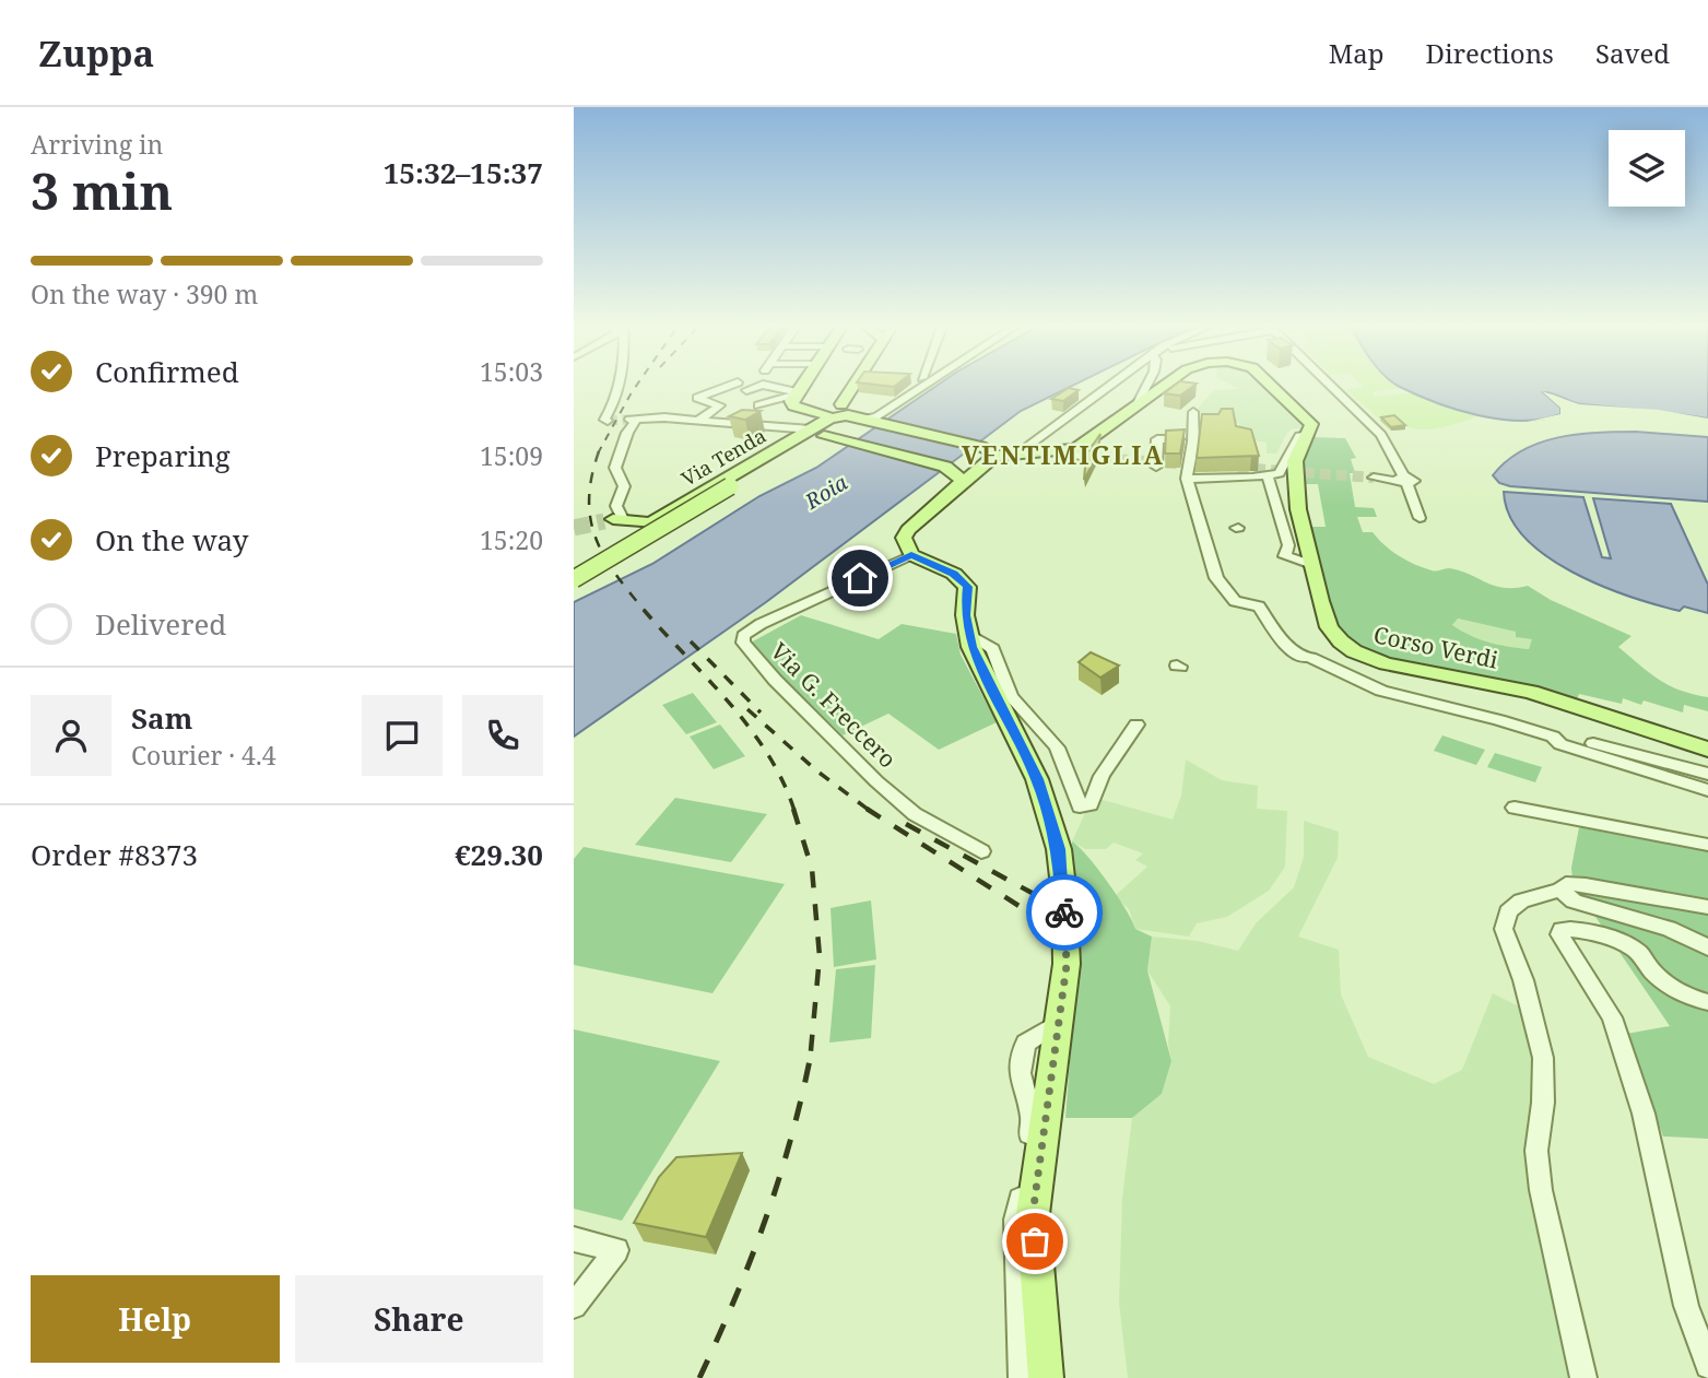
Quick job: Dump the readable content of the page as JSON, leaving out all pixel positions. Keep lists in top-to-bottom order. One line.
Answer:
{"streets":{"main road":["Via Tenda","Corso Verdi"],"street":["Via G. Freccero"]},"districts":["VENTIMIGLIA"],"water":["Roia"],"page":{"header":"Zuppa","nav":["Map","Directions","Saved"],"heading":["3 min","Arriving in","15:32–15:37"],"panel":["Sam","Courier · 4.4","Order #8373","€29.30"],"bar":"On the way · 390 m","list":[["Confirmed","15:03"],["Preparing","15:09"],["On the way","15:20"],"Delivered"],"buttons":["Help","Share"]}}
